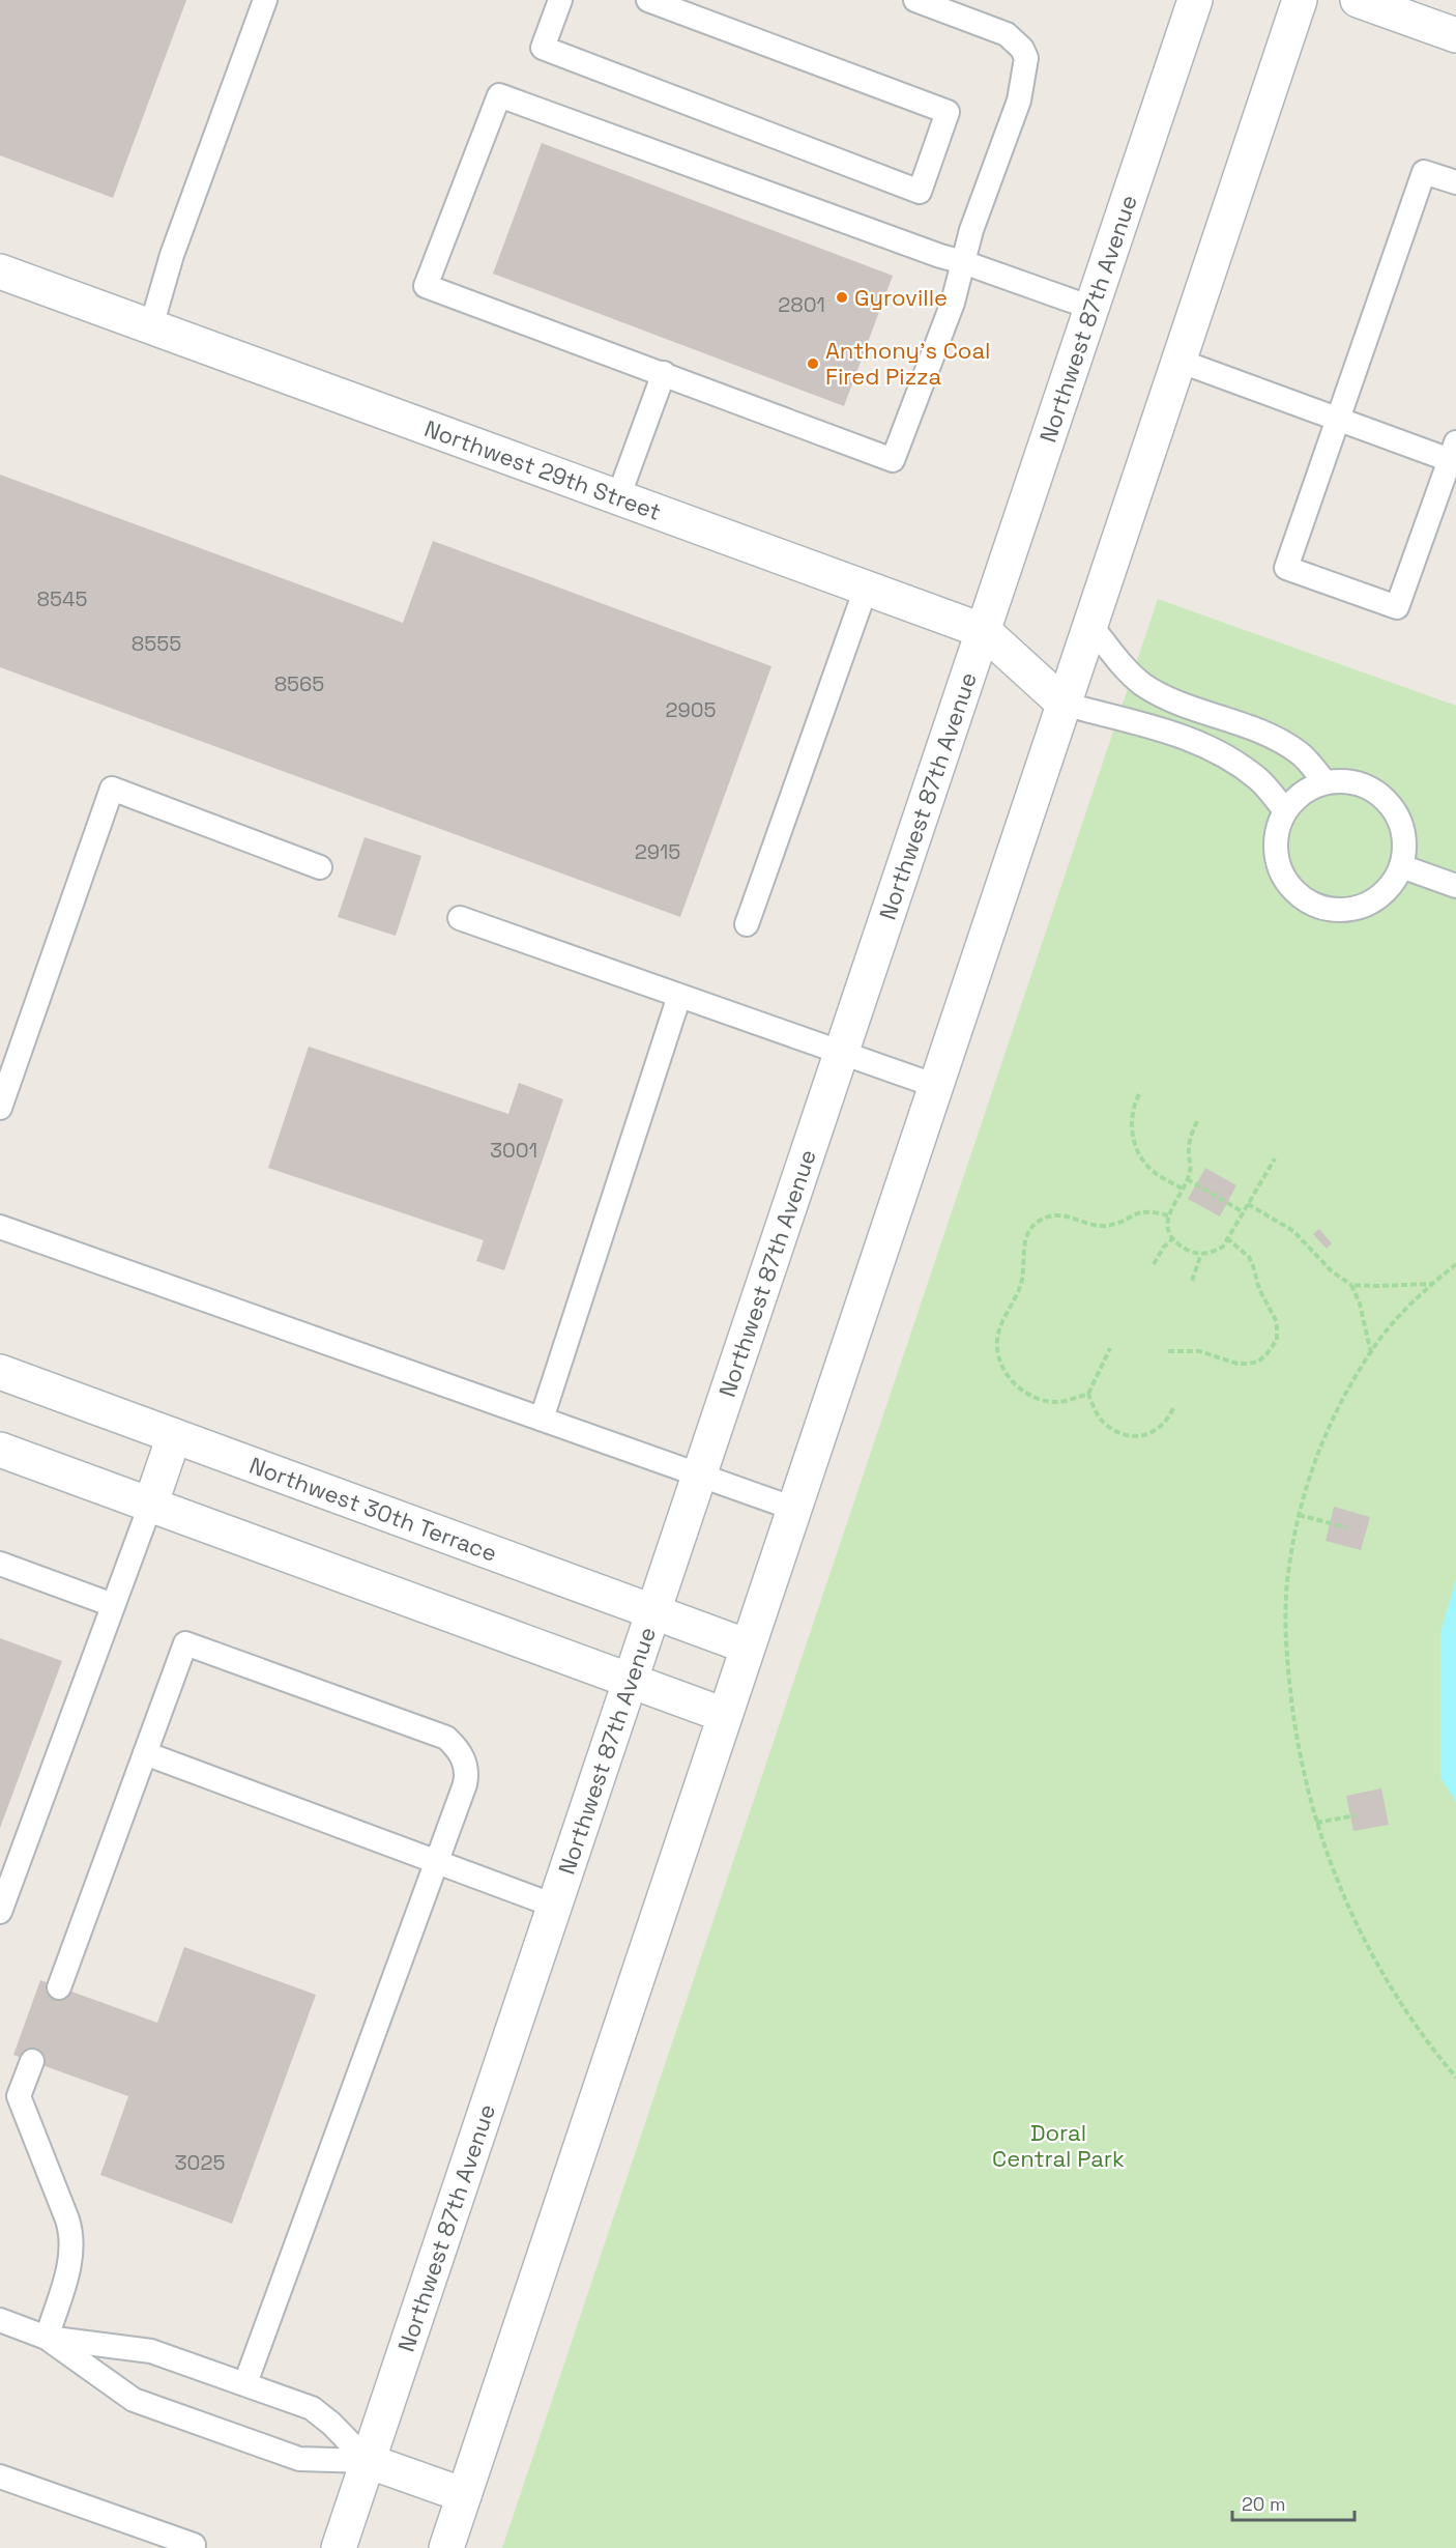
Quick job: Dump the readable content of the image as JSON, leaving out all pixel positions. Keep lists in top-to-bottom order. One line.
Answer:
{"streets":{"main road":["Northwest 87th Avenue","Northwest 29th Street","Northwest 30th Terrace"]},"crossings":[["Northwest 87th Avenue","Northwest 29th Street"],["Northwest 87th Avenue","Northwest 30th Terrace"]],"parks":["Doral Central Park"],"places":["Gyroville","Anthony's Coal Fired Pizza"],"house_numbers":["2801","8545","8555","8565","2905","2915","3001","3025"],"scale_bar":"20 m"}
